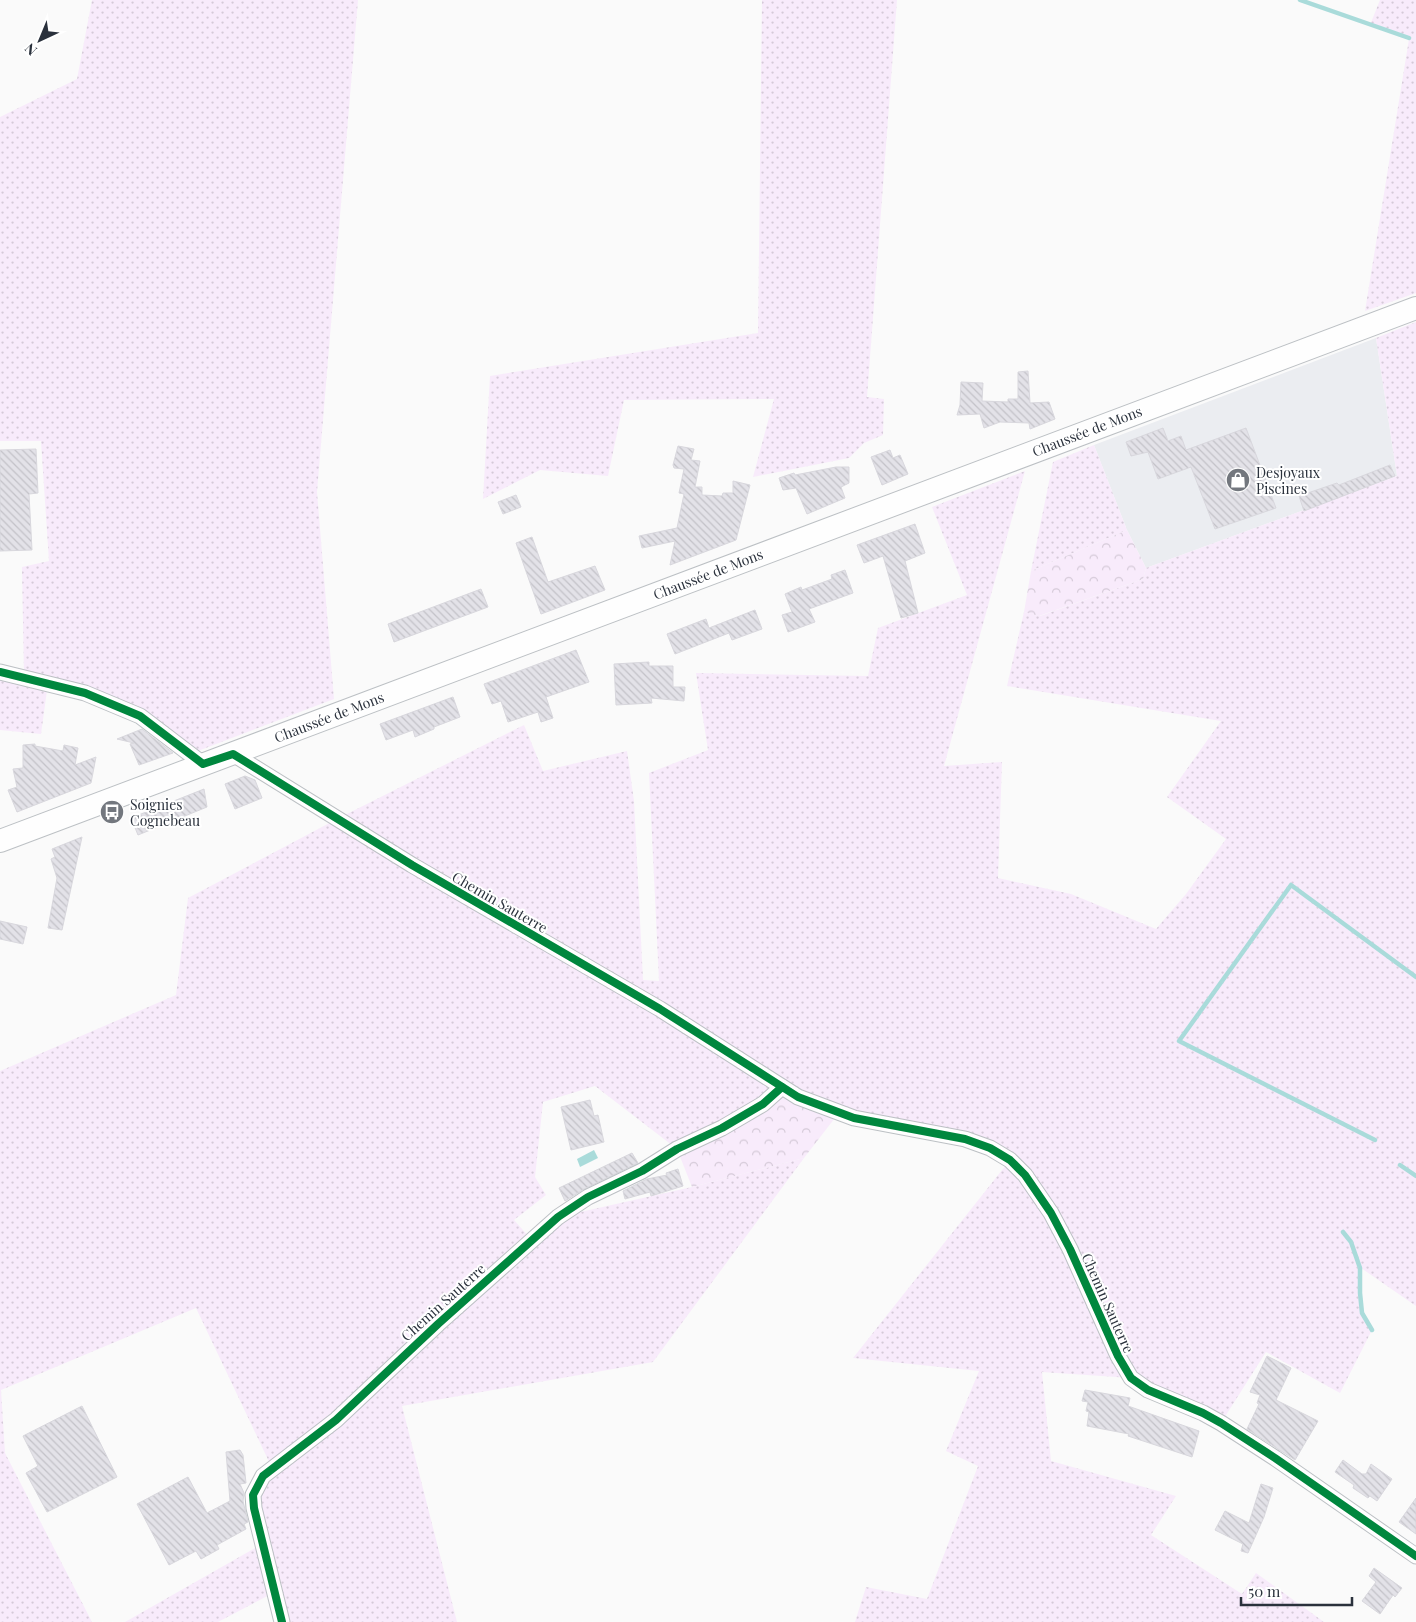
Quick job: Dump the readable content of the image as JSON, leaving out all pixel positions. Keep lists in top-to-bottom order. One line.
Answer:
{"streets":{"main road":["Chaussée de Mons"],"street":["Chemin Sauterre"]},"crossings":[["Chaussée de Mons","Chemin Sauterre"]],"places":{"shop":["Desjoyaux Piscines"],"bus stop":["Soignies Cognebeau"]},"scale_bar":"50 m","north":"bottom left"}
